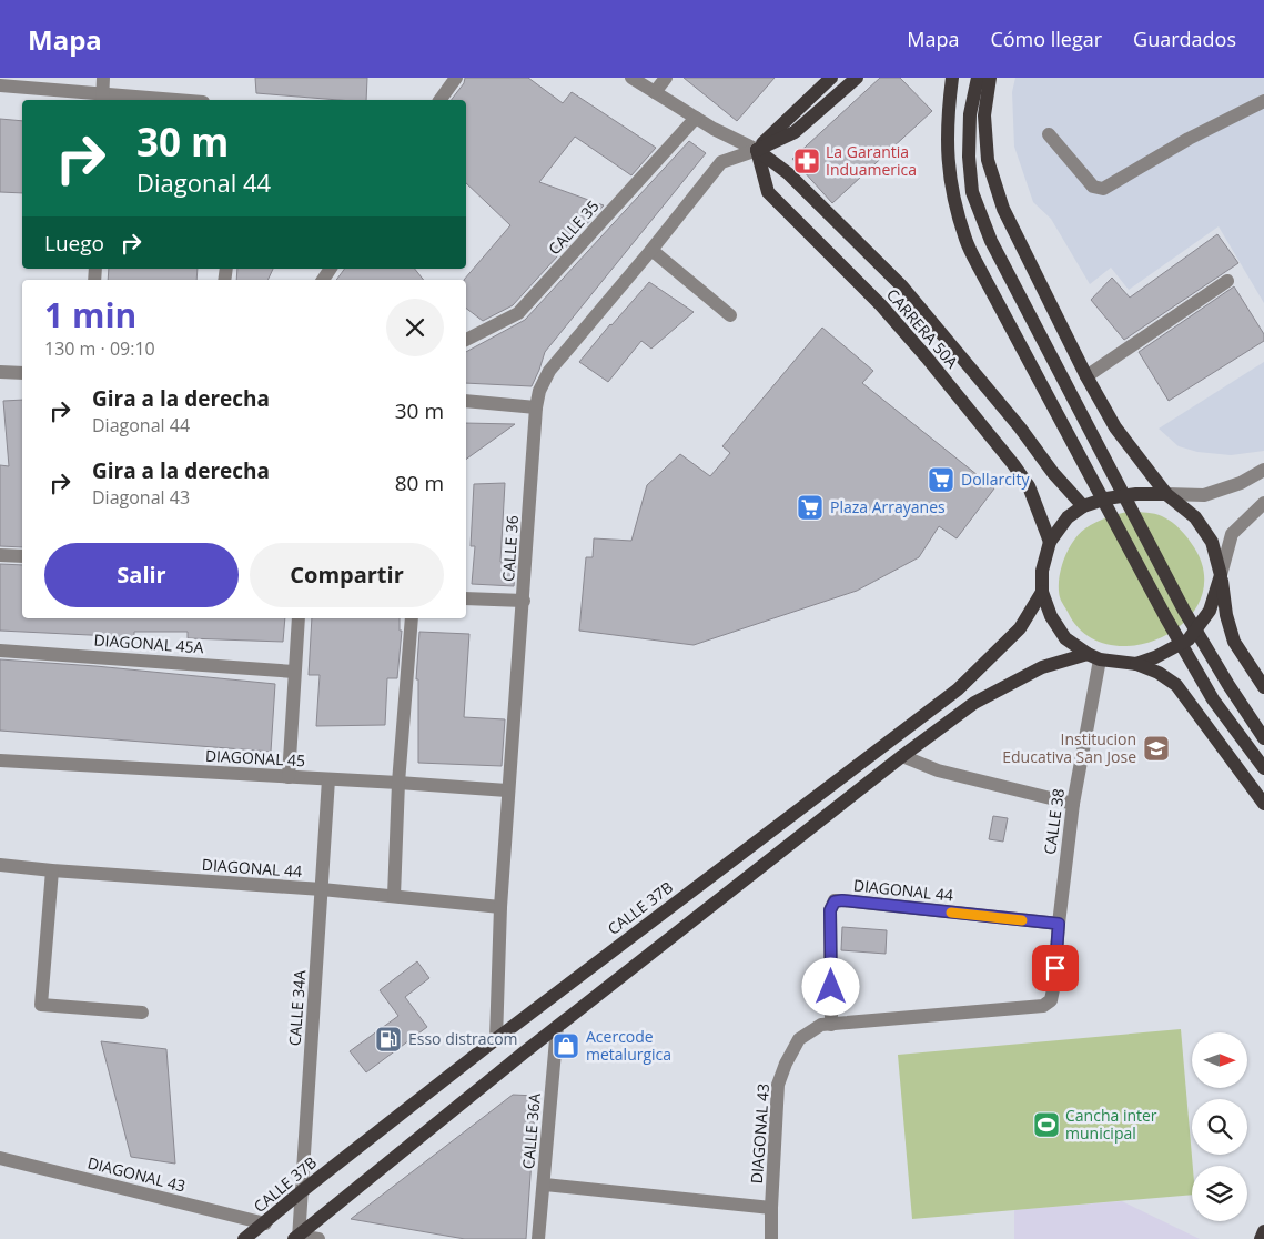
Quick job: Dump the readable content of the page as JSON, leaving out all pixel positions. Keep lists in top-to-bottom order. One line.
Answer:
{"streets":{"main road":["CARRERA 50A","CALLE 36","CALLE 37B"],"street":["CALLE 35","DIAGONAL 45A","DIAGONAL 45","CALLE 38","DIAGONAL 44","CALLE 34A","CALLE 36A","DIAGONAL 43"]},"crossings":[["CALLE 35","CARRERA 50A"],["CARRERA 50A","CALLE 36"],["CARRERA 50A","CALLE 38"],["CARRERA 50A","CALLE 37B"],["CALLE 36","DIAGONAL 45"],["CALLE 36","DIAGONAL 44"],["CALLE 36","CALLE 37B"],["DIAGONAL 45","CALLE 34A"],["CALLE 38","DIAGONAL 44"],["CALLE 38","CALLE 37B"],["CALLE 38","DIAGONAL 43"],["DIAGONAL 44","CALLE 34A"],["DIAGONAL 44","DIAGONAL 43"],["CALLE 37B","CALLE 34A"],["CALLE 37B","DIAGONAL 43"],["CALLE 36A","DIAGONAL 43"]],"places":{"pharmacy":["La Garantia Induamerica"],"supermarket":["Dollarcity","Plaza Arrayanes"],"school or university":["Institucion Educativa San Jose"],"fuel station":["Esso distracom"],"shop":["Acercode metalurgica"],"sports":["Cancha inter municipal"]},"north":"right","page":{"header":"Mapa","nav":["Mapa","Cómo llegar","Guardados"],"turn":["30 m","Diagonal 44"],"then":"Luego","heading":["1 min","130 m · 09:10"],"list":[{"name":"Gira a la derecha","note":"Diagonal 44","value":"30 m"},{"name":"Gira a la derecha","note":"Diagonal 43","value":"80 m"}],"buttons":["Salir","Compartir"]}}
